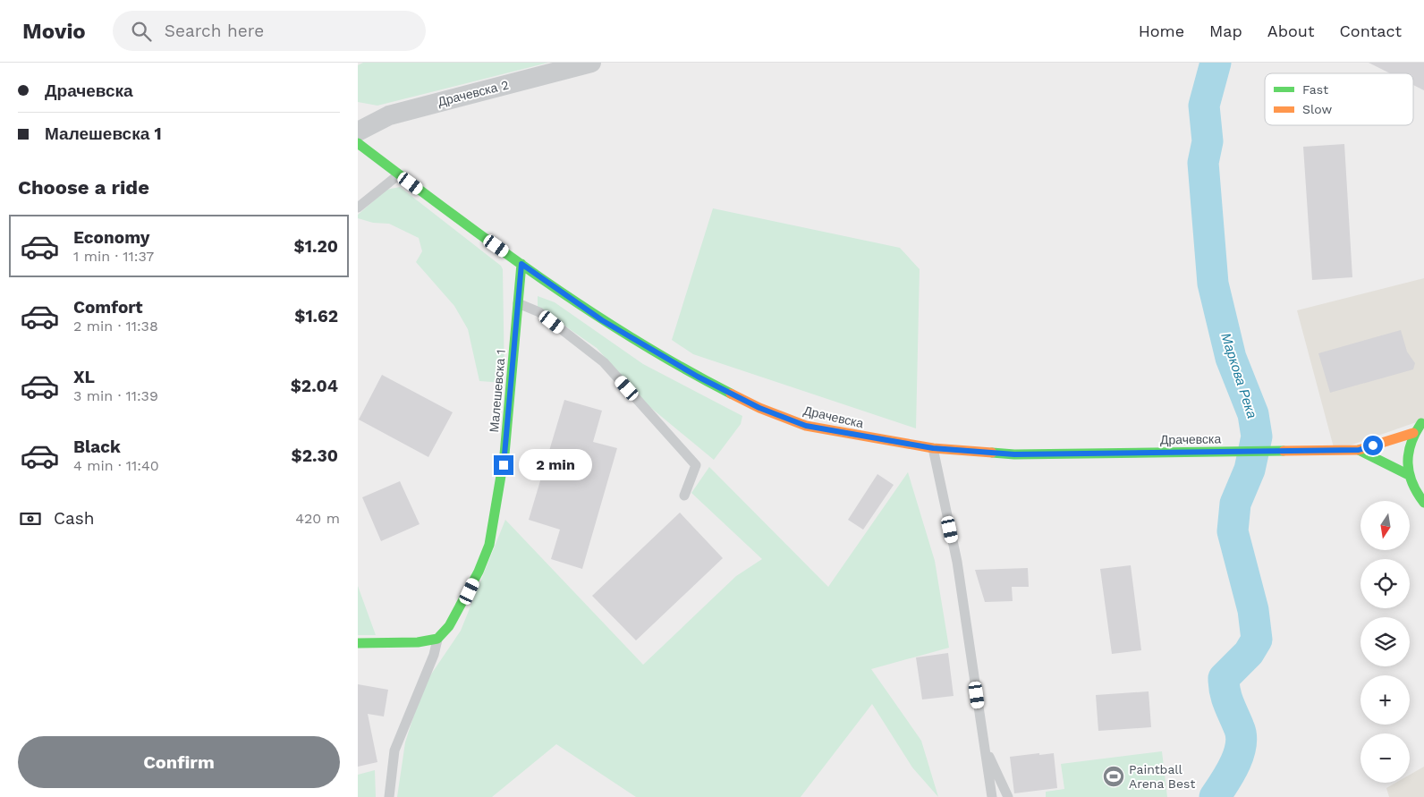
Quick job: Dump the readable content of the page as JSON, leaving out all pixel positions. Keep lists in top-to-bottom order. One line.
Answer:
{"streets":{"main road":["Малешевска 1","Драчевска"],"street":["Драчевска 2"]},"crossings":[["Малешевска 1","Драчевска"]],"water":["Маркова Река"],"places":{"sports":["Paintball Arena Best"]},"legend":["Fast","Slow"],"north":"bottom","page":{"header":"Movio","search":"Search here","nav":["Home","Map","About","Contact"],"banner":["Драчевска","Малешевска 1"],"heading":"Choose a ride","list":[{"name":"Economy","note":"1 min · 11:37","value":"$1.20"},{"name":"Comfort","note":"2 min · 11:38","value":"$1.62"},{"name":"XL","note":"3 min · 11:39","value":"$2.04"},{"name":"Black","note":"4 min · 11:40","value":"$2.30"}],"bubble":"2 min","pay":["Cash","420 m"],"map_buttons":["+","−"],"buttons":"Confirm"}}
